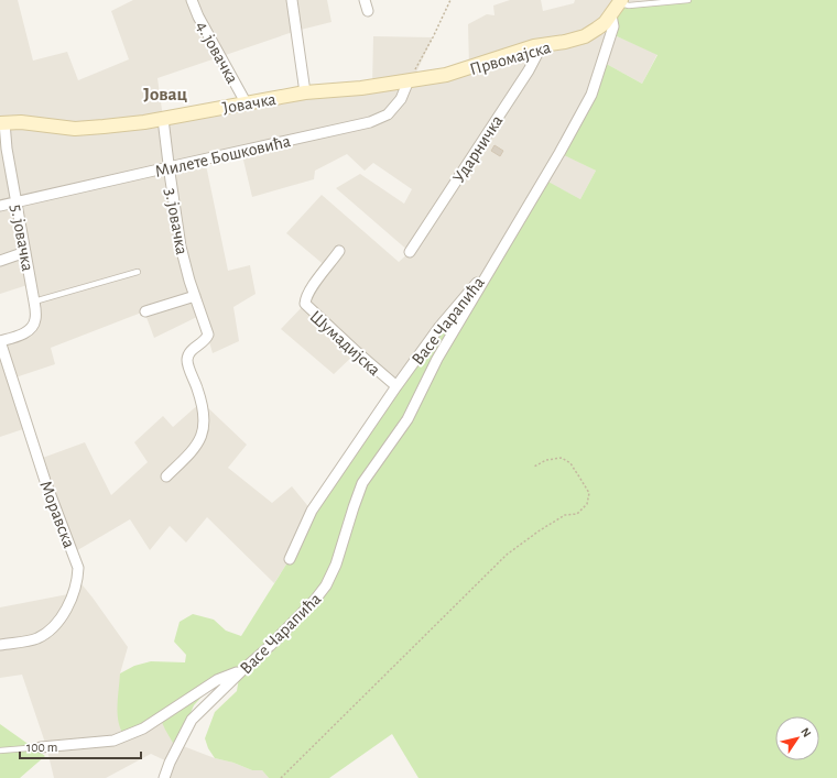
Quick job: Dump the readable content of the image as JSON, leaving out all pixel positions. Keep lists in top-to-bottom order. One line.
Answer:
{"streets":{"main road":["Првомајска","Јовачка"],"street":["4. јовачка","Ударничка","Милете Бошковића","3. јовачка","5. јовачка","Васе Чарапића","Шумадијска","Моравска"]},"crossings":[["4. јовачка","Јовачка"],["Првомајска","Јовачка"],["Првомајска","Ударничка"],["Првомајска","Милете Бошковића"],["Јовачка","Милете Бошковића"],["Јовачка","3. јовачка"],["Јовачка","5. јовачка"],["Милете Бошковића","3. јовачка"],["Милете Бошковића","5. јовачка"],["5. јовачка","Моравска"],["Васе Чарапића","Шумадијска"]],"districts":["Јовац"],"scale_bar":"100 m","north":"top right"}
